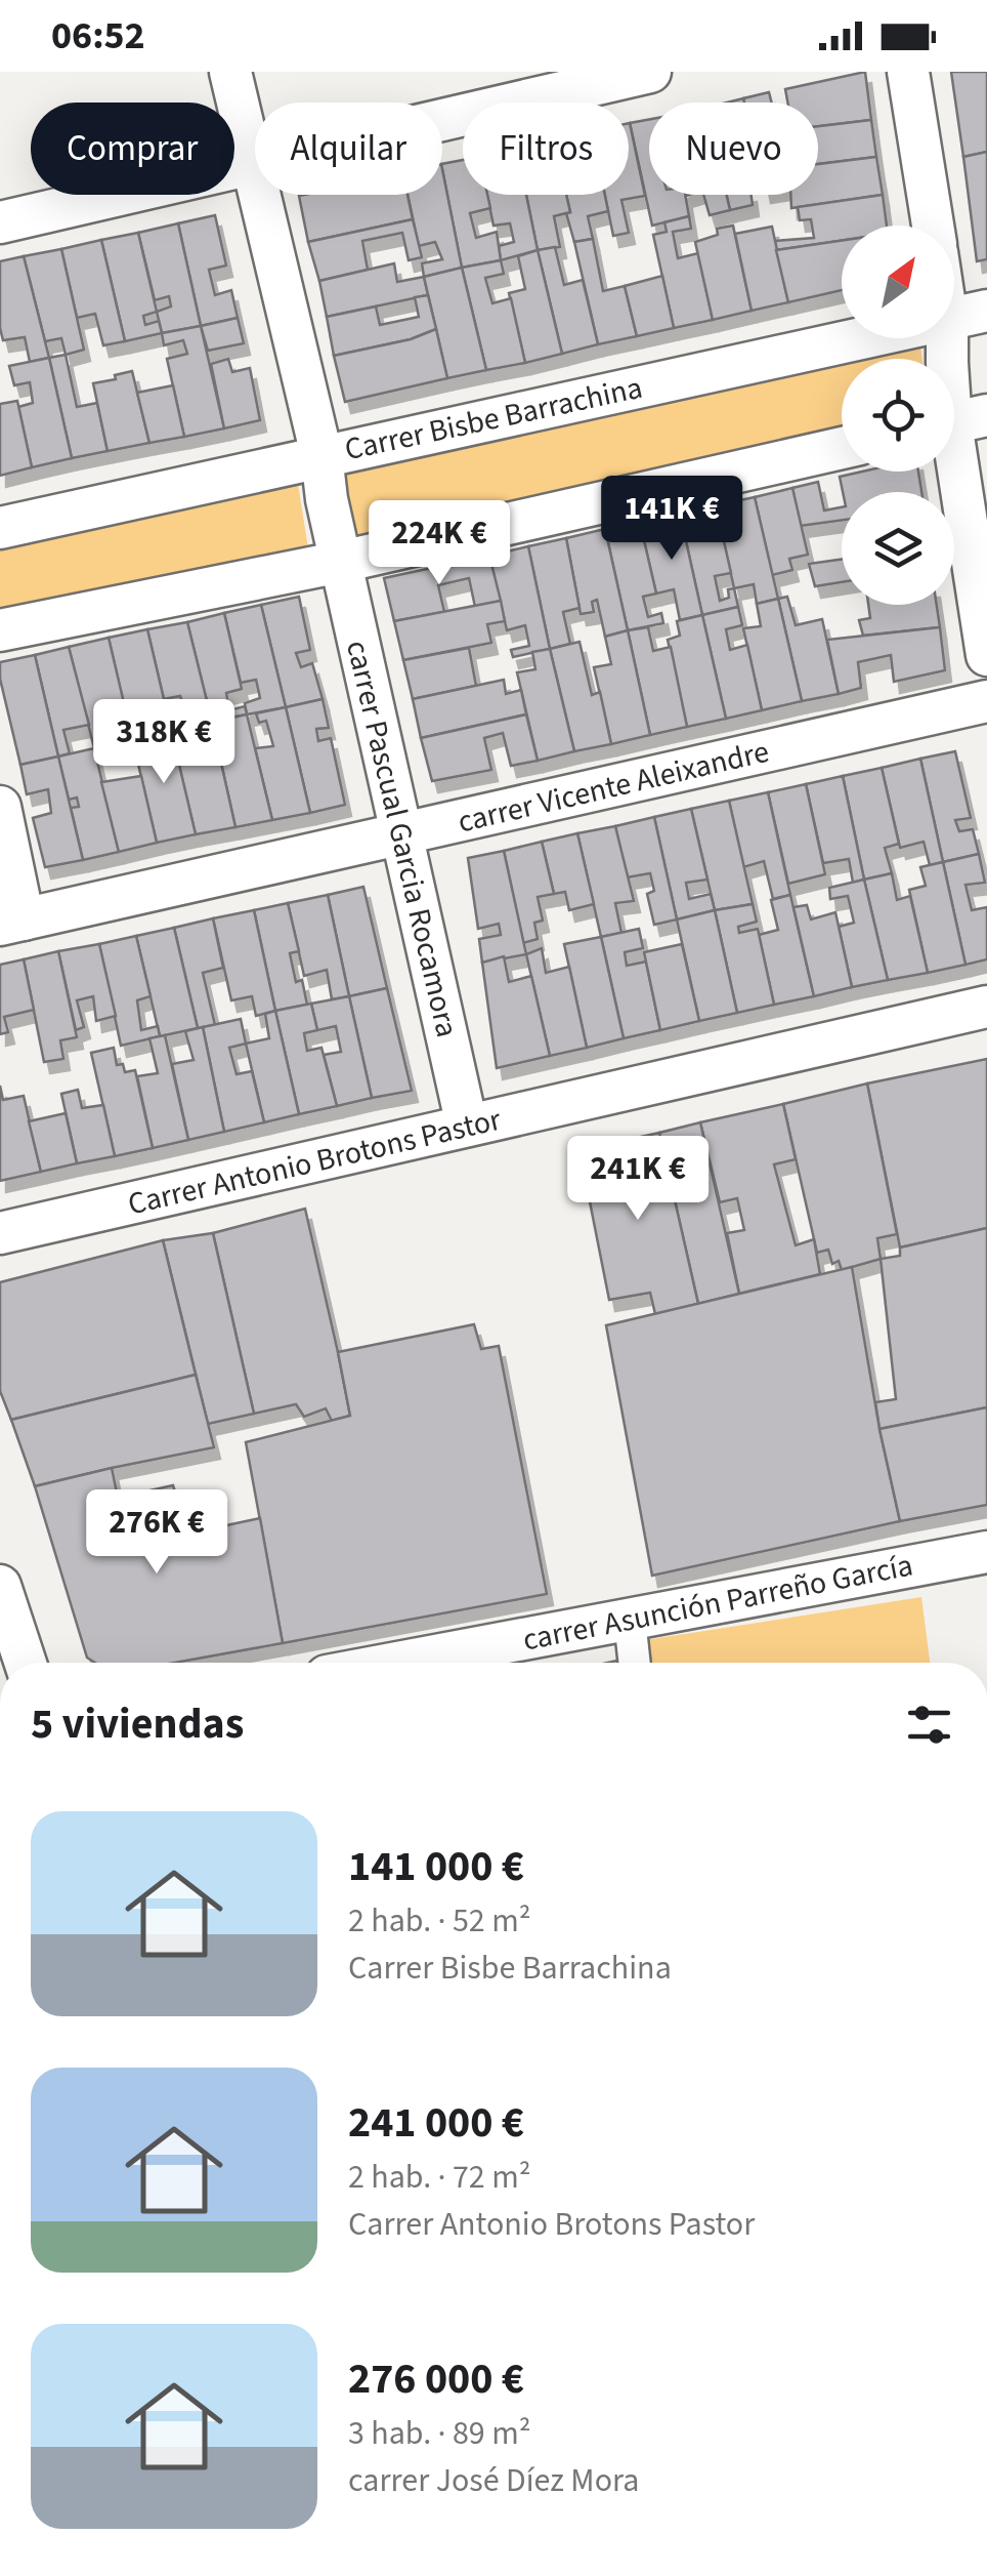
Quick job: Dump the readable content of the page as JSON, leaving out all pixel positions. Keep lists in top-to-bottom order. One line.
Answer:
{"streets":{"street":["Carrer Bisbe Barrachina","carrer Vicente Aleixandre","carrer Pascual Garcia Rocamora","Carrer Antonio Brotons Pastor","carrer Asunción Parreño García"]},"crossings":[["Carrer Bisbe Barrachina","carrer Pascual Garcia Rocamora"],["carrer Vicente Aleixandre","carrer Pascual Garcia Rocamora"],["carrer Pascual Garcia Rocamora","Carrer Antonio Brotons Pastor"]],"north":"top right","page":{"status":"06:52","chip":["Comprar","Alquilar","Filtros","Nuevo"],"price":["141K €","224K €","318K €","241K €","276K €"],"heading":"5 viviendas","list":[{"name":"141 000 €","note":"2 hab. · 52 m² · Carrer Bisbe Barrachina"},{"name":"241 000 €","note":"2 hab. · 72 m² · Carrer Antonio Brotons Pastor"},{"name":"276 000 €","note":"3 hab. · 89 m² · carrer José Díez Mora"}]}}
